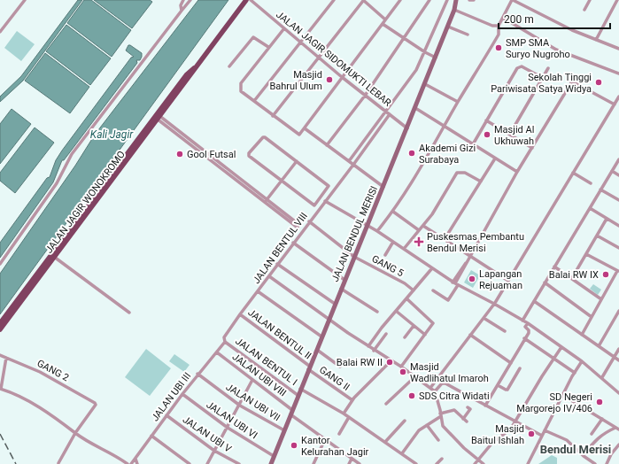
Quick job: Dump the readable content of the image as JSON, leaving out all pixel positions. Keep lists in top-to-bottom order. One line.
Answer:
{"streets":{"main road":["JALAN JAGIR WONOKROMO"],"street":["JALAN JAGIR SIDOMUKTI LEBAR","JALAN BENDUL MERISI","JALAN BENTUL VIII","GANG 5","JALAN BENTUL II","JALAN BENTUL I","GANG 2","JALAN UBI VIII","GANG II","JALAN UBI III","JALAN UBI VII","JALAN UBI VI","JALAN UBI V"]},"crossings":[["JALAN JAGIR SIDOMUKTI LEBAR","JALAN BENDUL MERISI"],["JALAN JAGIR SIDOMUKTI LEBAR","JALAN BENTUL VIII"],["JALAN BENDUL MERISI","GANG 5"],["JALAN BENDUL MERISI","JALAN BENTUL II"],["JALAN BENDUL MERISI","JALAN BENTUL I"],["JALAN BENDUL MERISI","JALAN UBI VIII"],["JALAN BENDUL MERISI","GANG II"],["JALAN BENDUL MERISI","JALAN UBI VII"],["JALAN BENDUL MERISI","JALAN UBI VI"],["JALAN BENTUL VIII","GANG 5"],["JALAN BENTUL VIII","JALAN BENTUL II"],["JALAN BENTUL VIII","JALAN BENTUL I"],["JALAN BENTUL VIII","JALAN UBI III"],["JALAN BENTUL II","GANG II"],["JALAN BENTUL I","JALAN UBI III"],["JALAN UBI VIII","JALAN UBI III"],["JALAN UBI III","JALAN UBI VII"],["JALAN UBI III","JALAN UBI VI"],["JALAN UBI III","JALAN UBI V"]],"districts":["Bendul Merisi"],"water":["Kali Jagir"],"places":{"other":["SMP SMA Suryo Nugroho","Masjid Bahrul Ulum","Sekolah Tinggi Pariwisata Satya Widya","Masjid Al Ukhuwah","Akademi Gizi Surabaya","Gool Futsal","Balai RW IX","Lapangan Rejuaman","Balai RW II","Masjid Wadlihatul Imaroh","SDS Citra Widati","SD Negeri Margorejo IV/406","Masjid Baitul Ishlah","Kantor Kelurahan Jagir"],"health":["Puskesmas Pembantu Bendul Merisi"]},"scale_bar":"200 m"}
